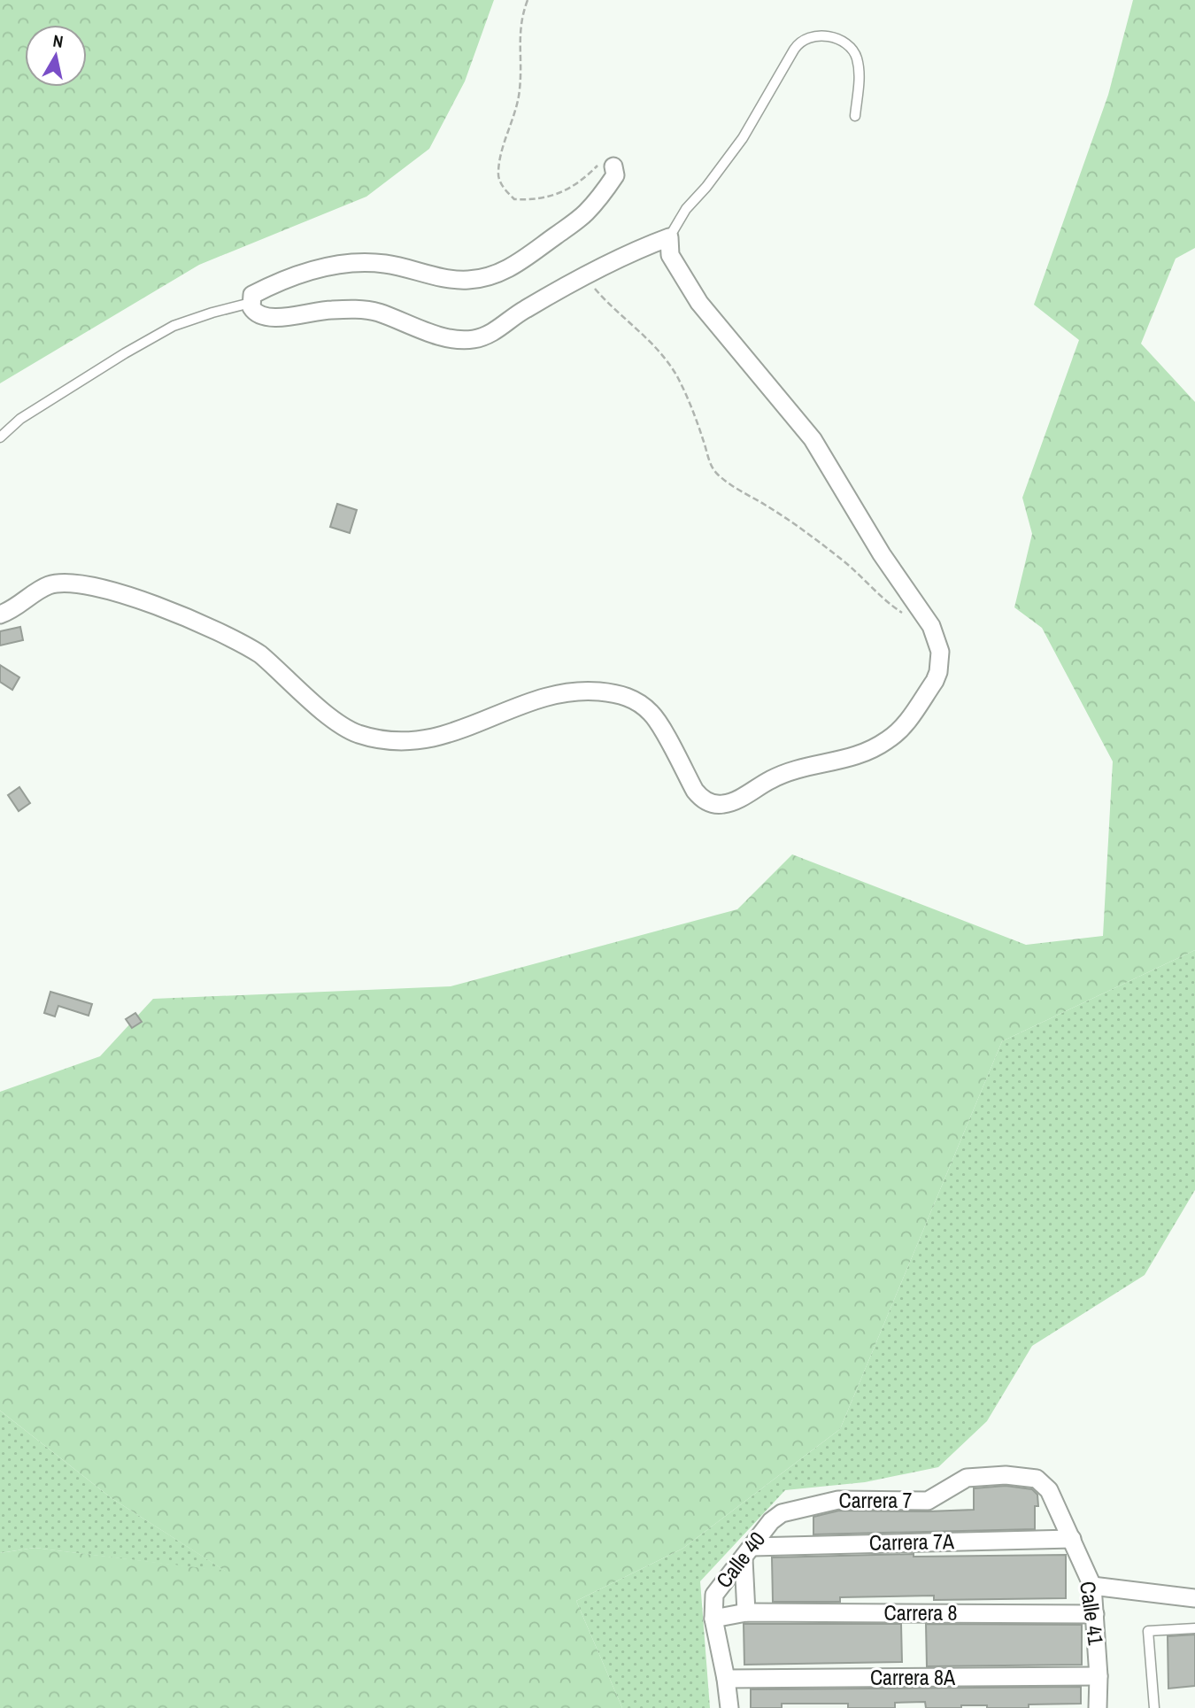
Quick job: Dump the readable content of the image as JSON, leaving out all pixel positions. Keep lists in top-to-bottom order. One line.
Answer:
{"streets":{"street":["Carrera 7","Carrera 7A","Calle 40","Carrera 8","Calle 41","Carrera 8A"]},"crossings":[["Carrera 7","Calle 40"],["Carrera 7","Calle 41"],["Carrera 7A","Calle 40"],["Carrera 7A","Calle 41"],["Calle 40","Carrera 8"],["Calle 40","Carrera 8A"],["Carrera 8","Calle 41"],["Calle 41","Carrera 8A"]],"north":"top"}
